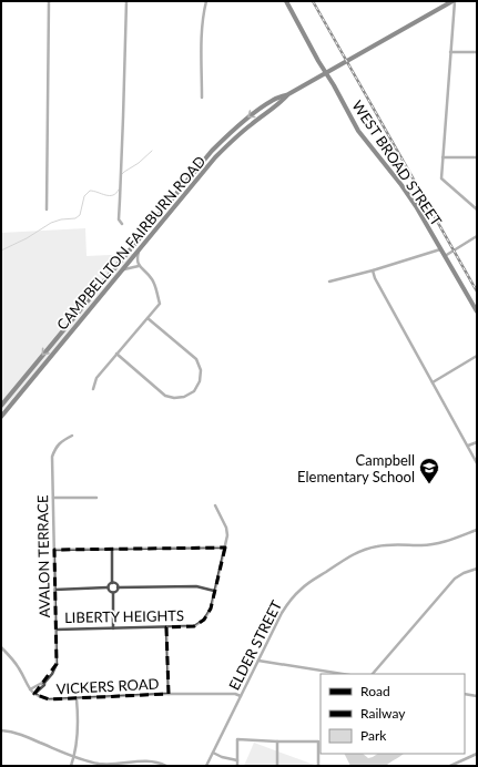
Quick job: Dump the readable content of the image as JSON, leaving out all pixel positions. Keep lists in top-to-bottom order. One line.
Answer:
{"streets":{"main road":["WEST BROAD STREET","CAMPBELLTON FAIRBURN ROAD"],"street":["AVALON TERRACE","LIBERTY HEIGHTS","ELDER STREET","VICKERS ROAD"]},"crossings":[["WEST BROAD STREET","CAMPBELLTON FAIRBURN ROAD"],["AVALON TERRACE","LIBERTY HEIGHTS"],["AVALON TERRACE","VICKERS ROAD"],["ELDER STREET","VICKERS ROAD"]],"places":{"school or university":["Campbell Elementary School"]},"legend":["Road","Railway","Park"]}
